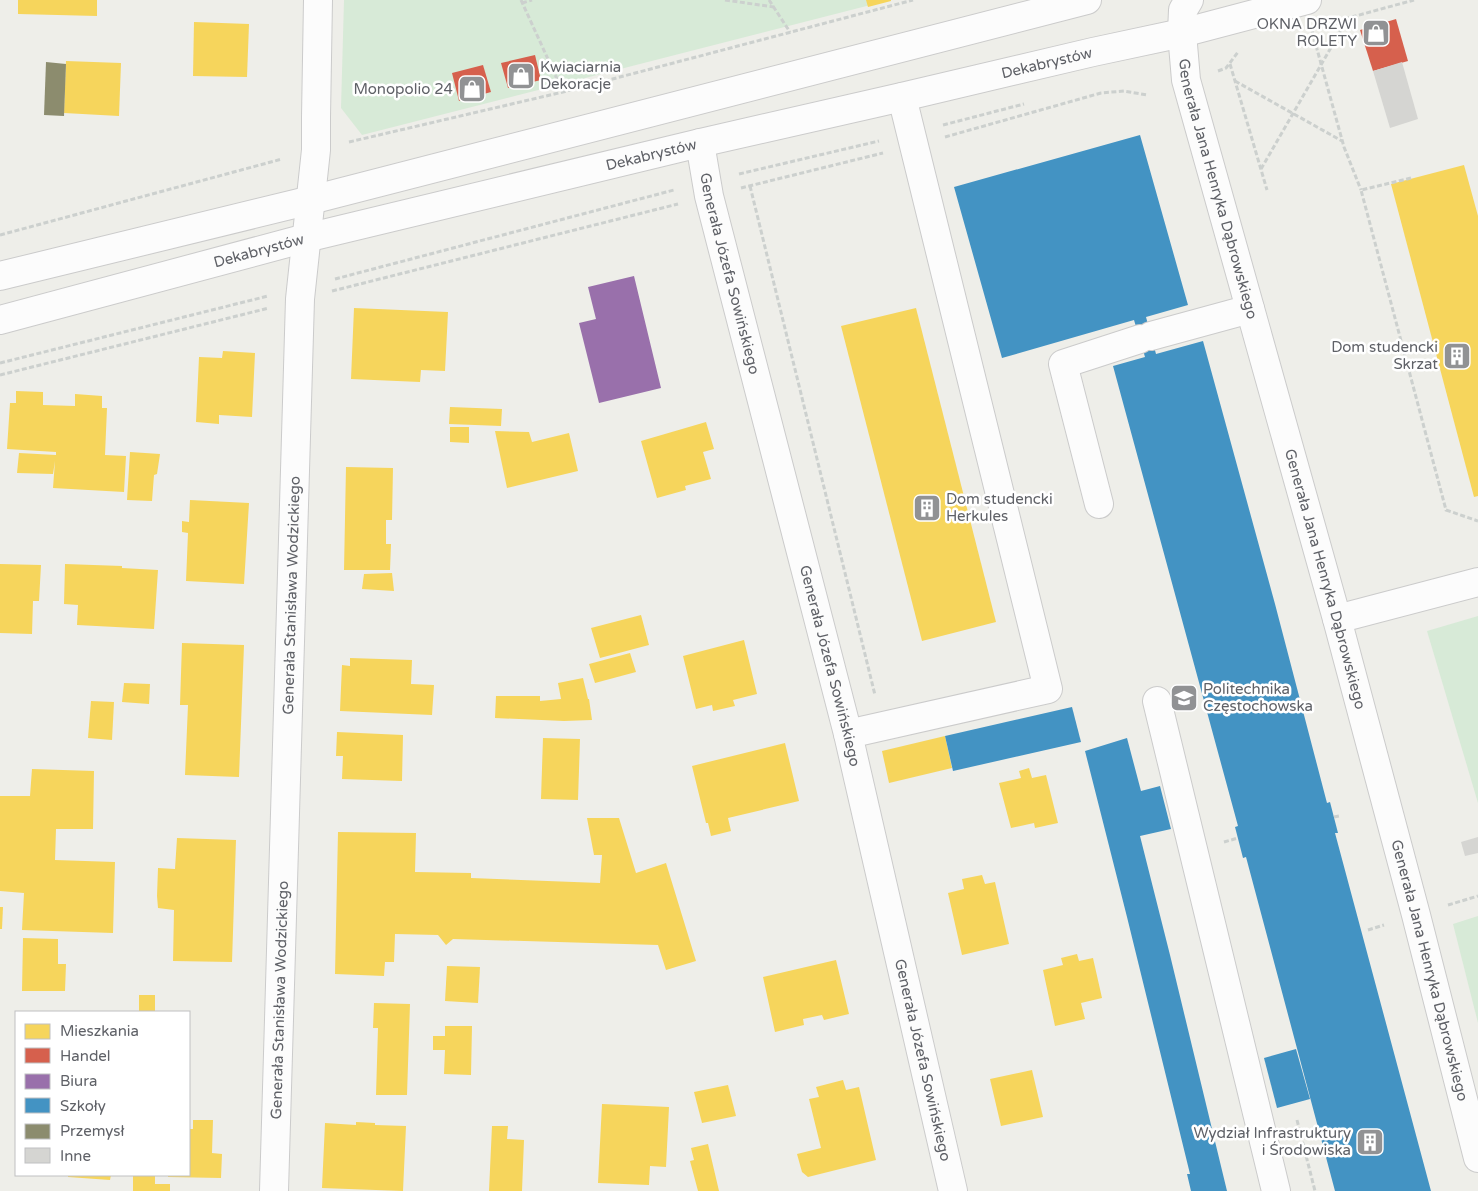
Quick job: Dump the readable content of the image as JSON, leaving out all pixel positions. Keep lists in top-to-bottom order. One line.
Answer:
{"streets":{"street":["Dekabrystów","Generała Jana Henryka Dąbrowskiego","Generała Józefa Sowińskiego","Generała Stanisława Wodzickiego"]},"crossings":[["Dekabrystów","Generała Jana Henryka Dąbrowskiego"],["Dekabrystów","Generała Józefa Sowińskiego"],["Dekabrystów","Generała Stanisława Wodzickiego"]],"places":{"shop":["OKNA DRZWI ROLETY","Kwiaciarnia Dekoracje","Monopolio 24"],"building":["Dom studencki Skrzat","Dom studencki Herkules","Wydział Infrastruktury i Środowiska"],"school or university":["Politechnika Częstochowska"]},"legend":["Mieszkania","Handel","Biura","Szkoły","Przemysł","Inne"]}
